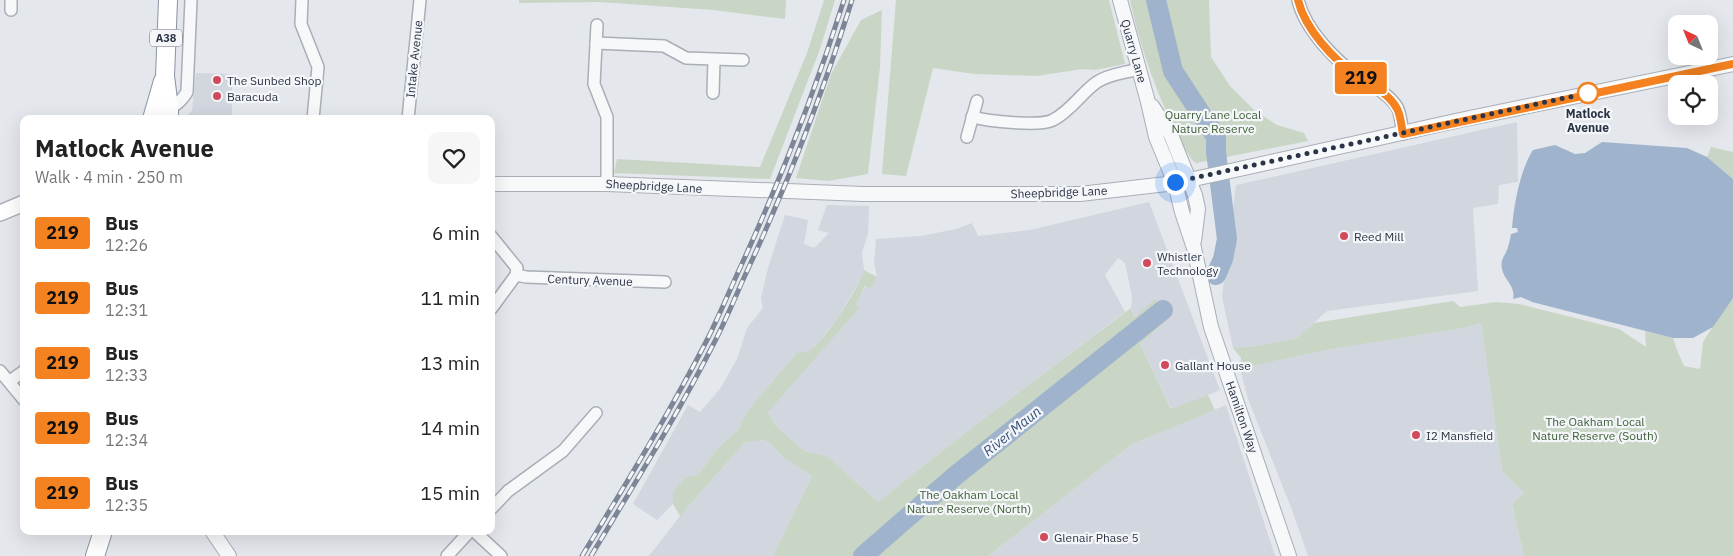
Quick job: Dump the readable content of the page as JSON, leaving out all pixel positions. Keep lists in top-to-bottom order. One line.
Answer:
{"streets":{"highway":["A38"],"street":["Quarry Lane","Intake Avenue","Sheepbridge Lane","Century Avenue","Hamilton Way"]},"crossings":[["Quarry Lane","Sheepbridge Lane"],["Quarry Lane","Hamilton Way"],["Sheepbridge Lane","Hamilton Way"]],"water":["River Maun"],"parks":["Quarry Lane Local Nature Reserve","The Oakham Local Nature Reserve (South)","The Oakham Local Nature Reserve (North)"],"places":["The Sunbed Shop","Matlock Avenue","Baracuda","Reed Mill","Whistler Technology","Gallant House","I2 Mansfield","Glenair Phase 5"],"lines":["bus line 219"],"north":"top left","page":{"on_map":"219","heading":["Matlock Avenue","Walk · 4 min · 250 m"],"list":[{"mark":"219","name":"Bus","note":"12:26","value":"6 min"},{"mark":"219","name":"Bus","note":"12:31","value":"11 min"},{"mark":"219","name":"Bus","note":"12:33","value":"13 min"},{"mark":"219","name":"Bus","note":"12:34","value":"14 min"},{"mark":"219","name":"Bus","note":"12:35","value":"15 min"}]}}
